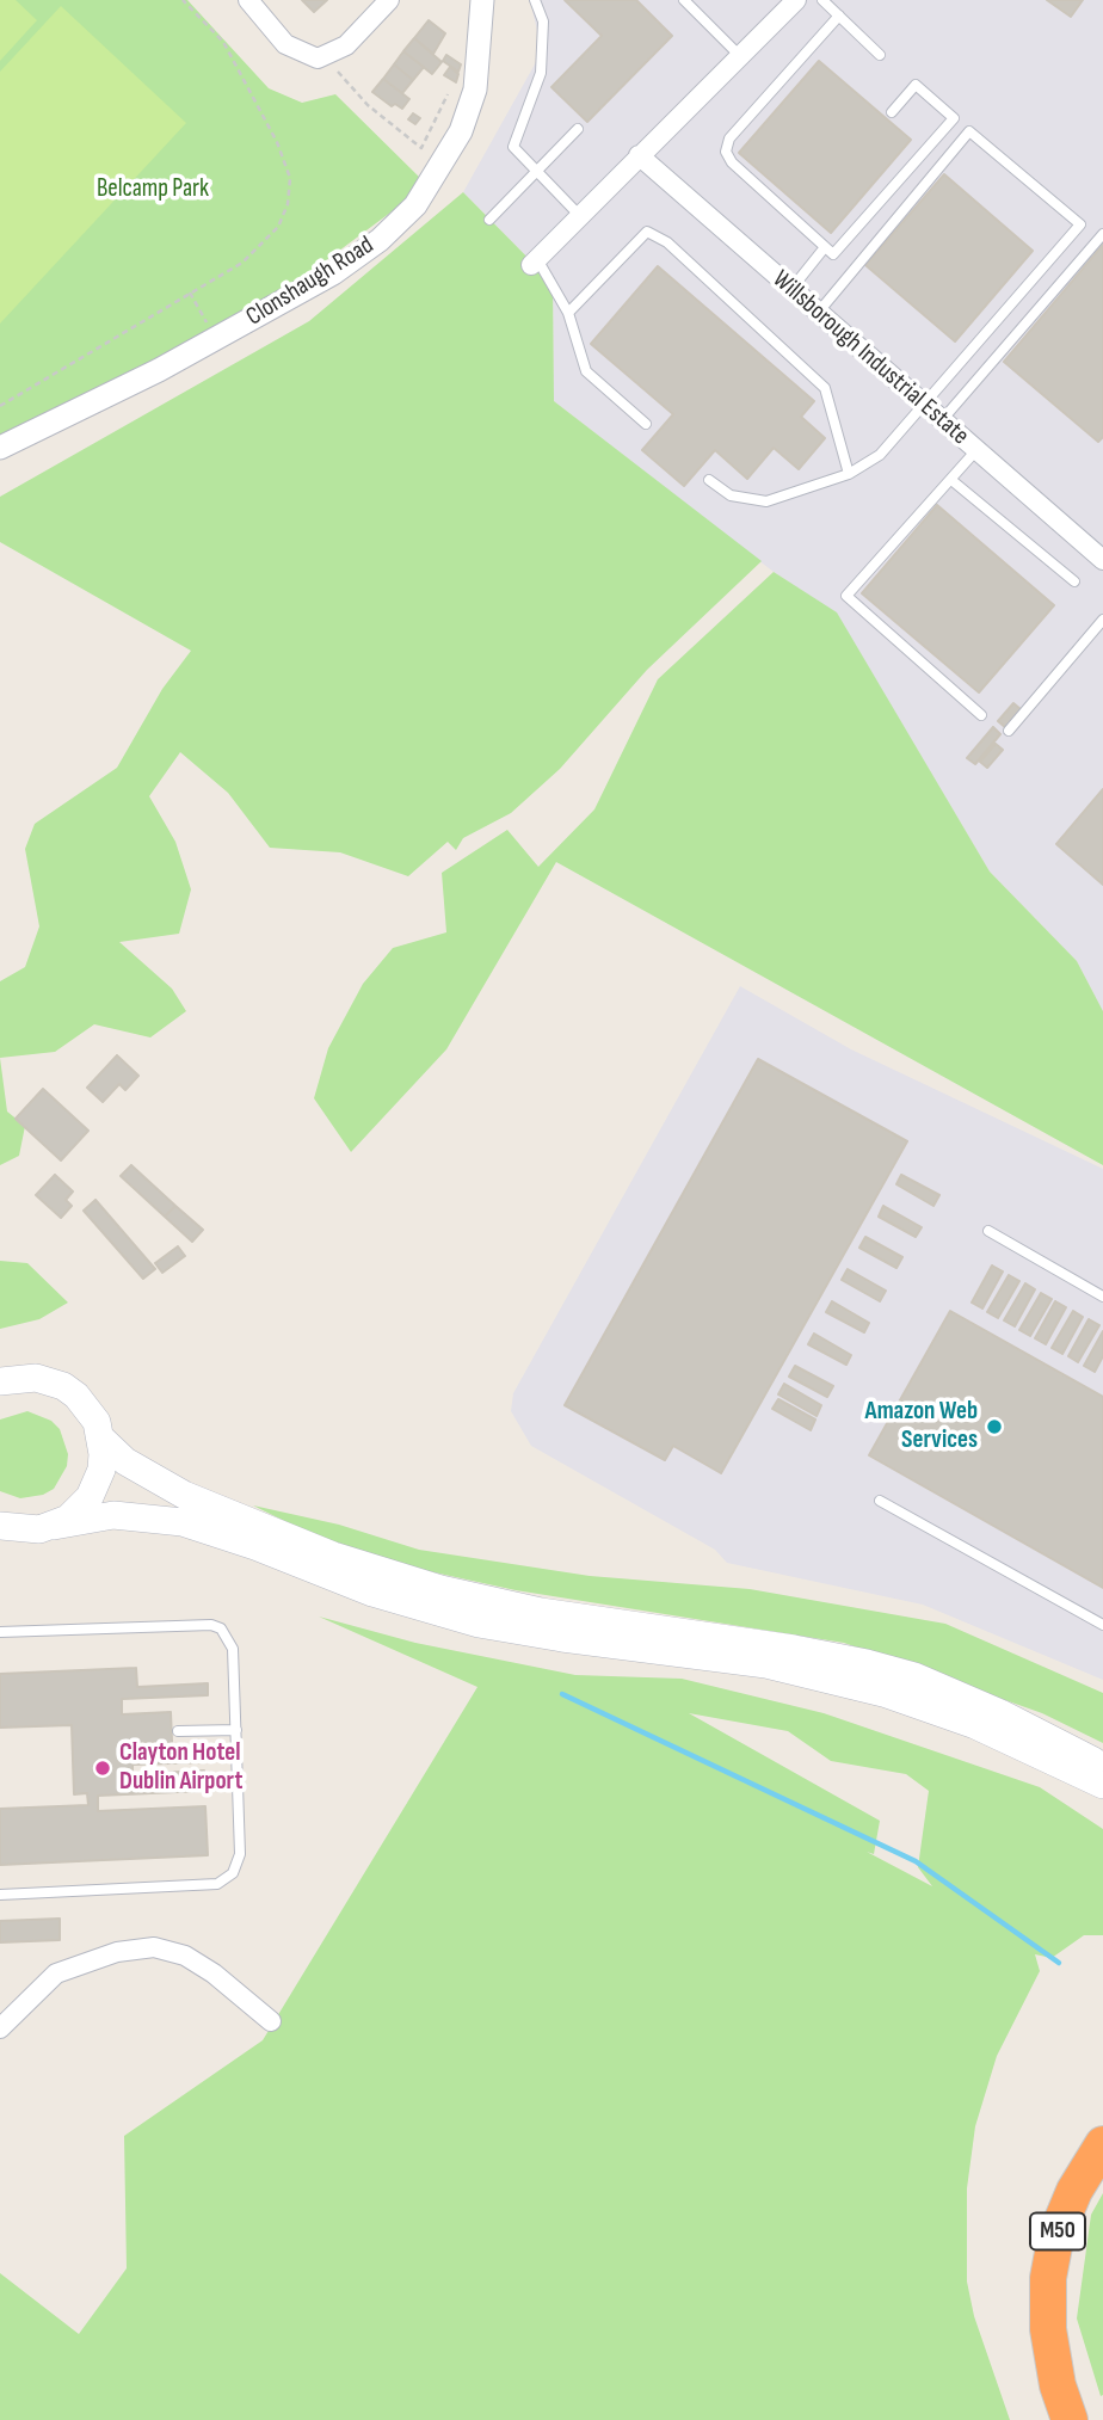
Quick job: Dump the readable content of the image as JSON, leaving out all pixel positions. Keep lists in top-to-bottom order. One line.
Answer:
{"streets":{"highway":["M50"],"street":["Clonshaugh Road","Willsborough Industrial Estate"]},"parks":["Belcamp Park"],"places":["Amazon Web Services","Clayton Hotel Dublin Airport"]}
